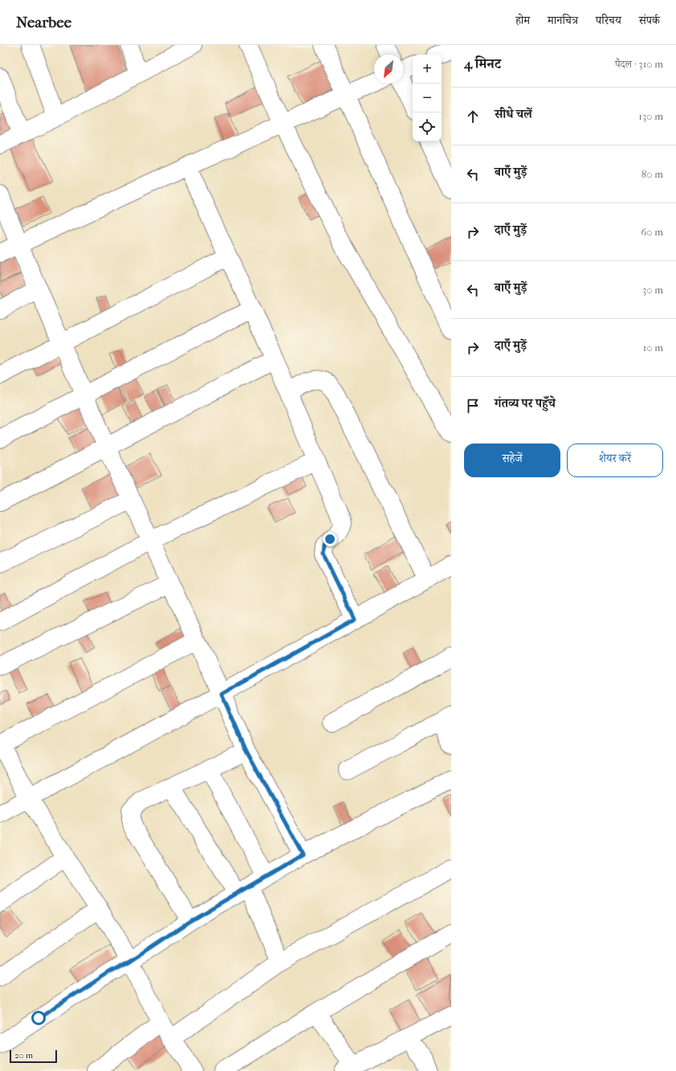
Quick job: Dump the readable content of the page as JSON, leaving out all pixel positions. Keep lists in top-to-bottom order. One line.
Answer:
{"scale_bar":"20 m","north":"bottom left","page":{"header":"Nearbee","nav":["होम","मानचित्र","परिचय","संपर्क"],"heading":["4 मिनट","पैदल · 310 m"],"map_buttons":["+","−"],"list":[["सीधे चलें","130 m"],["बाएँ मुड़ें","80 m"],["दाएँ मुड़ें","60 m"],["बाएँ मुड़ें","30 m"],["दाएँ मुड़ें","10 m"],"गंतव्य पर पहुँचे"],"buttons":["सहेजें","शेयर करें"],"scale":"20 m"}}
